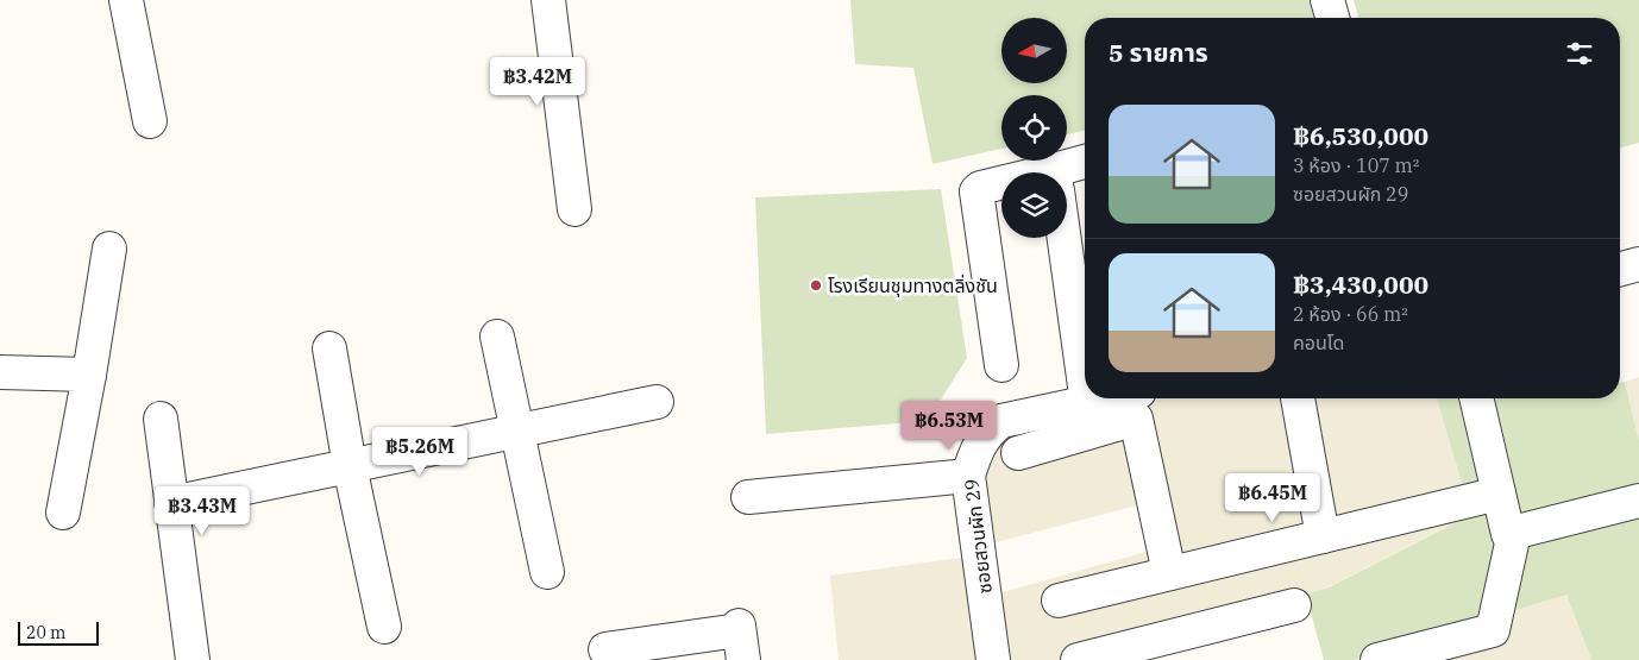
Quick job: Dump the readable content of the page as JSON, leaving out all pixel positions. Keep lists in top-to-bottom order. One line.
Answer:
{"streets":{"street":["ซอยสวนผัก 29"]},"places":["โรงเรียนชุมทางตลิ่งชัน"],"scale_bar":"20 m","north":"left","page":{"heading":"5 รายการ","price":["฿3.42M","฿6.53M","฿5.26M","฿6.45M","฿3.43M"],"list":[{"name":"฿6,530,000","note":"3 ห้อง · 107 m² · ซอยสวนผัก 29"},{"name":"฿3,430,000","note":"2 ห้อง · 66 m² · คอนโด"}],"scale":"20 m"}}
